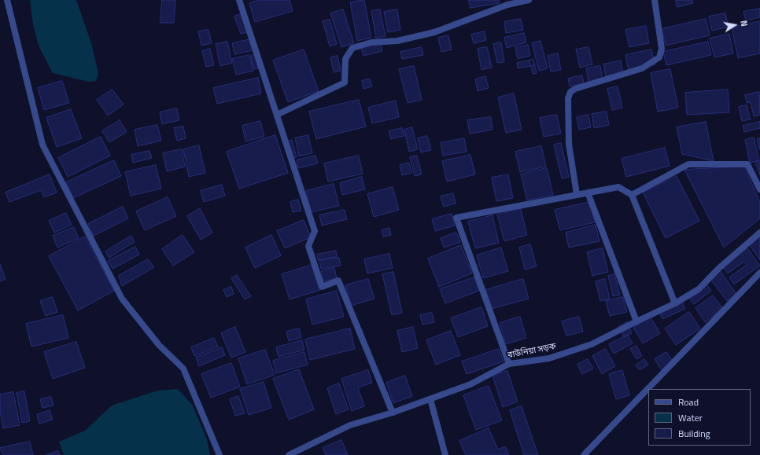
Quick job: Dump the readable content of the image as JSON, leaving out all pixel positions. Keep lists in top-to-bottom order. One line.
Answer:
{"streets":{"street":["বাউনিয়া সড়ক"]},"legend":["Road","Water","Building"],"north":"right"}
